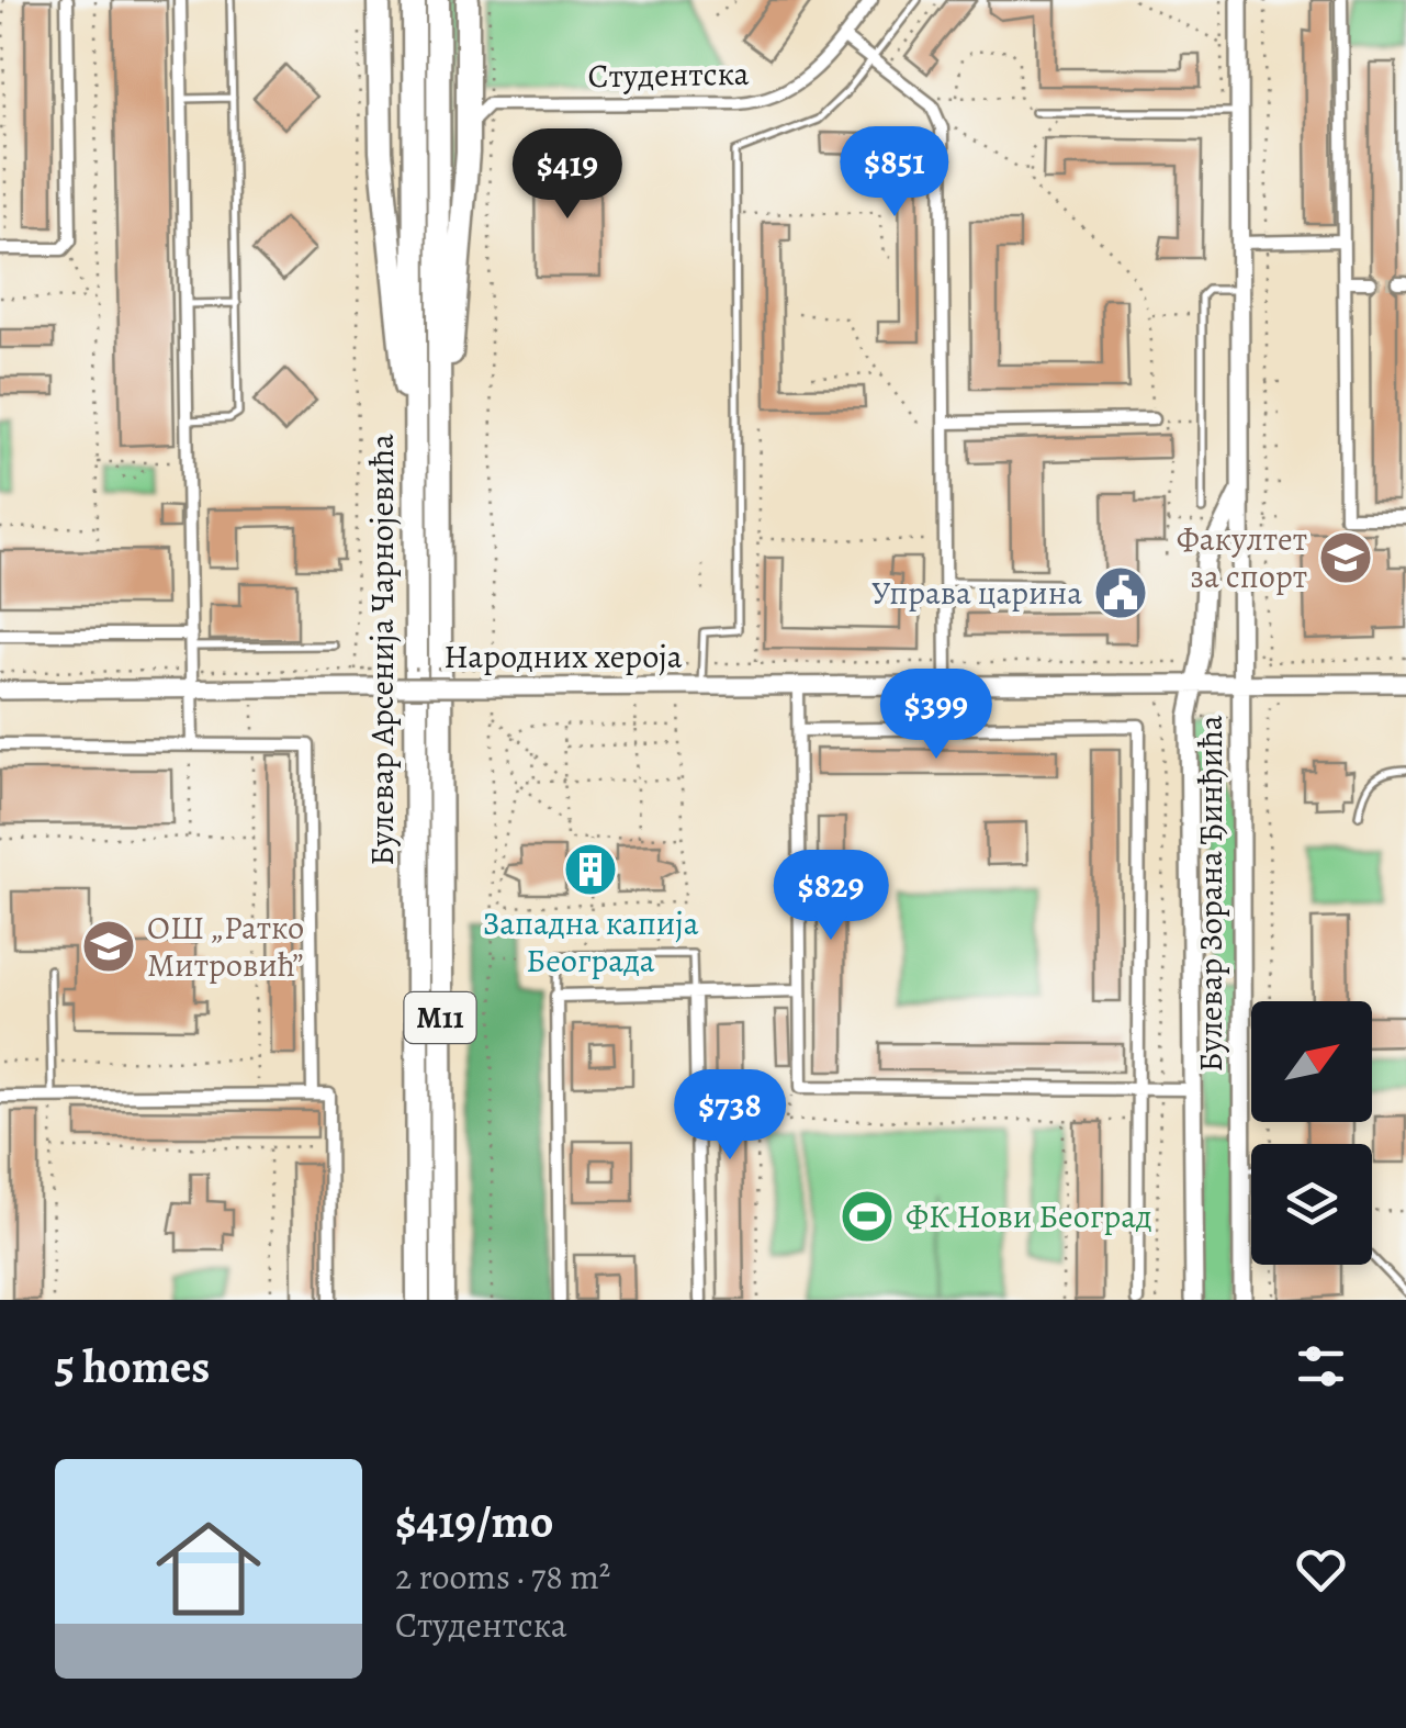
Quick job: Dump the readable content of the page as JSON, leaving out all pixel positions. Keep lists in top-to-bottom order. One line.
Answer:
{"streets":{"highway":["Булевар Арсенија Чарнојевића","M11"],"street":["Студентска","Народних хероја","Булевар Зорана Ђинђића"]},"crossings":[["Народних хероја","Булевар Зорана Ђинђића"]],"places":{"school or university":["Факултет за спорт","ОШ „Ратко Митровић”"],"public building":["Управа царина"],"building":["Западна капија Београда"],"sports":["ФК Нови Београд"]},"north":"top right","page":{"price":["$851","$419","$399","$829","$738"],"heading":"5 homes","list":[{"name":"$419/mo","note":"2 rooms · 78 m² · Студентска"}]}}
